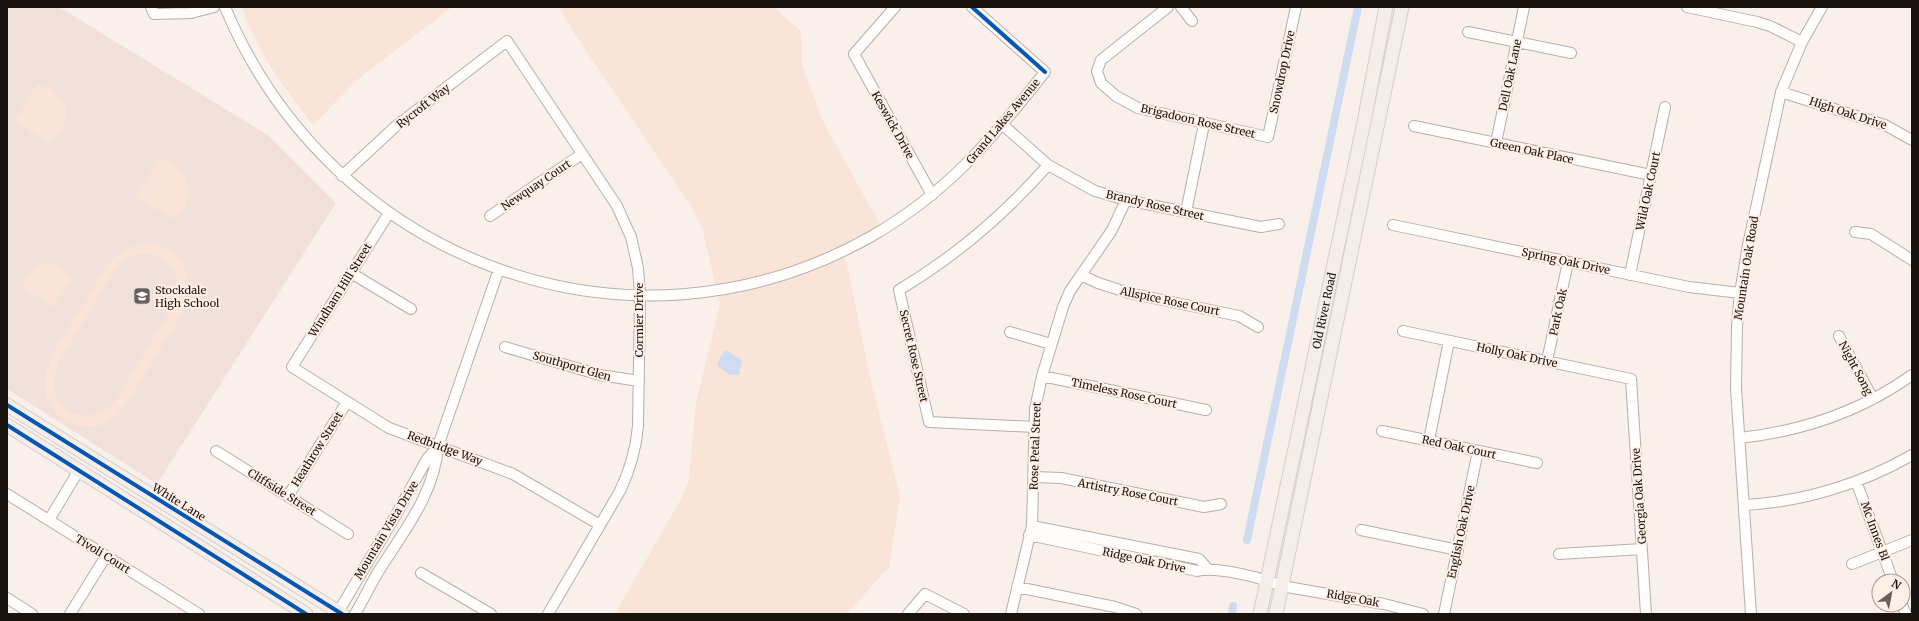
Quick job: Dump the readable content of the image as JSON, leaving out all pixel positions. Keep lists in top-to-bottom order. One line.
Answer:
{"streets":{"main road":["Old River Road","White Lane"],"street":["Snowdrop Drive","Dell Oak Lane","Rycroft Way","High Oak Drive","Grand Lakes Avenue","Brigadoon Rose Street","Keswick Drive","Green Oak Place","Newquay Court","Wild Oak Court","Brandy Rose Street","Spring Oak Drive","Mountain Oak Road","Windham Hill Street","Allspice Rose Court","Park Oak","Cormier Drive","Holly Oak Drive","Secret Rose Street","Southport Glen","Night Song","Timeless Rose Court","Rose Petal Street","Red Oak Court","Redbridge Way","Heathrow Street","Cliffside Street","Artistry Rose Court","Georgia Oak Drive","Mountain Vista Drive","Mc Innes Bl","English Oak Drive","Tivoli Court","Ridge Oak Drive","Ridge Oak"]},"crossings":[["Snowdrop Drive","Brigadoon Rose Street"],["Dell Oak Lane","Green Oak Place"],["Rycroft Way","Grand Lakes Avenue"],["Rycroft Way","Cormier Drive"],["High Oak Drive","Mountain Oak Road"],["Grand Lakes Avenue","Keswick Drive"],["Grand Lakes Avenue","Brandy Rose Street"],["Grand Lakes Avenue","Windham Hill Street"],["Grand Lakes Avenue","Cormier Drive"],["Grand Lakes Avenue","Mountain Vista Drive"],["Green Oak Place","Wild Oak Court"],["Newquay Court","Cormier Drive"],["Wild Oak Court","Spring Oak Drive"],["Brandy Rose Street","Secret Rose Street"],["Brandy Rose Street","Rose Petal Street"],["Spring Oak Drive","Mountain Oak Road"],["Spring Oak Drive","Park Oak"],["Windham Hill Street","Redbridge Way"],["Allspice Rose Court","Rose Petal Street"],["Old River Road","Ridge Oak Drive"],["Old River Road","Ridge Oak"],["Park Oak","Holly Oak Drive"],["Cormier Drive","Southport Glen"],["Cormier Drive","Redbridge Way"],["Holly Oak Drive","Georgia Oak Drive"],["Secret Rose Street","Rose Petal Street"],["Timeless Rose Court","Rose Petal Street"],["Rose Petal Street","Artistry Rose Court"],["Rose Petal Street","Ridge Oak Drive"],["Red Oak Court","English Oak Drive"],["Redbridge Way","Heathrow Street"],["Redbridge Way","Mountain Vista Drive"],["Heathrow Street","Cliffside Street"],["White Lane","Mountain Vista Drive"],["Ridge Oak Drive","Ridge Oak"]],"places":{"school or university":["Stockdale High School"]},"north":"top right"}
